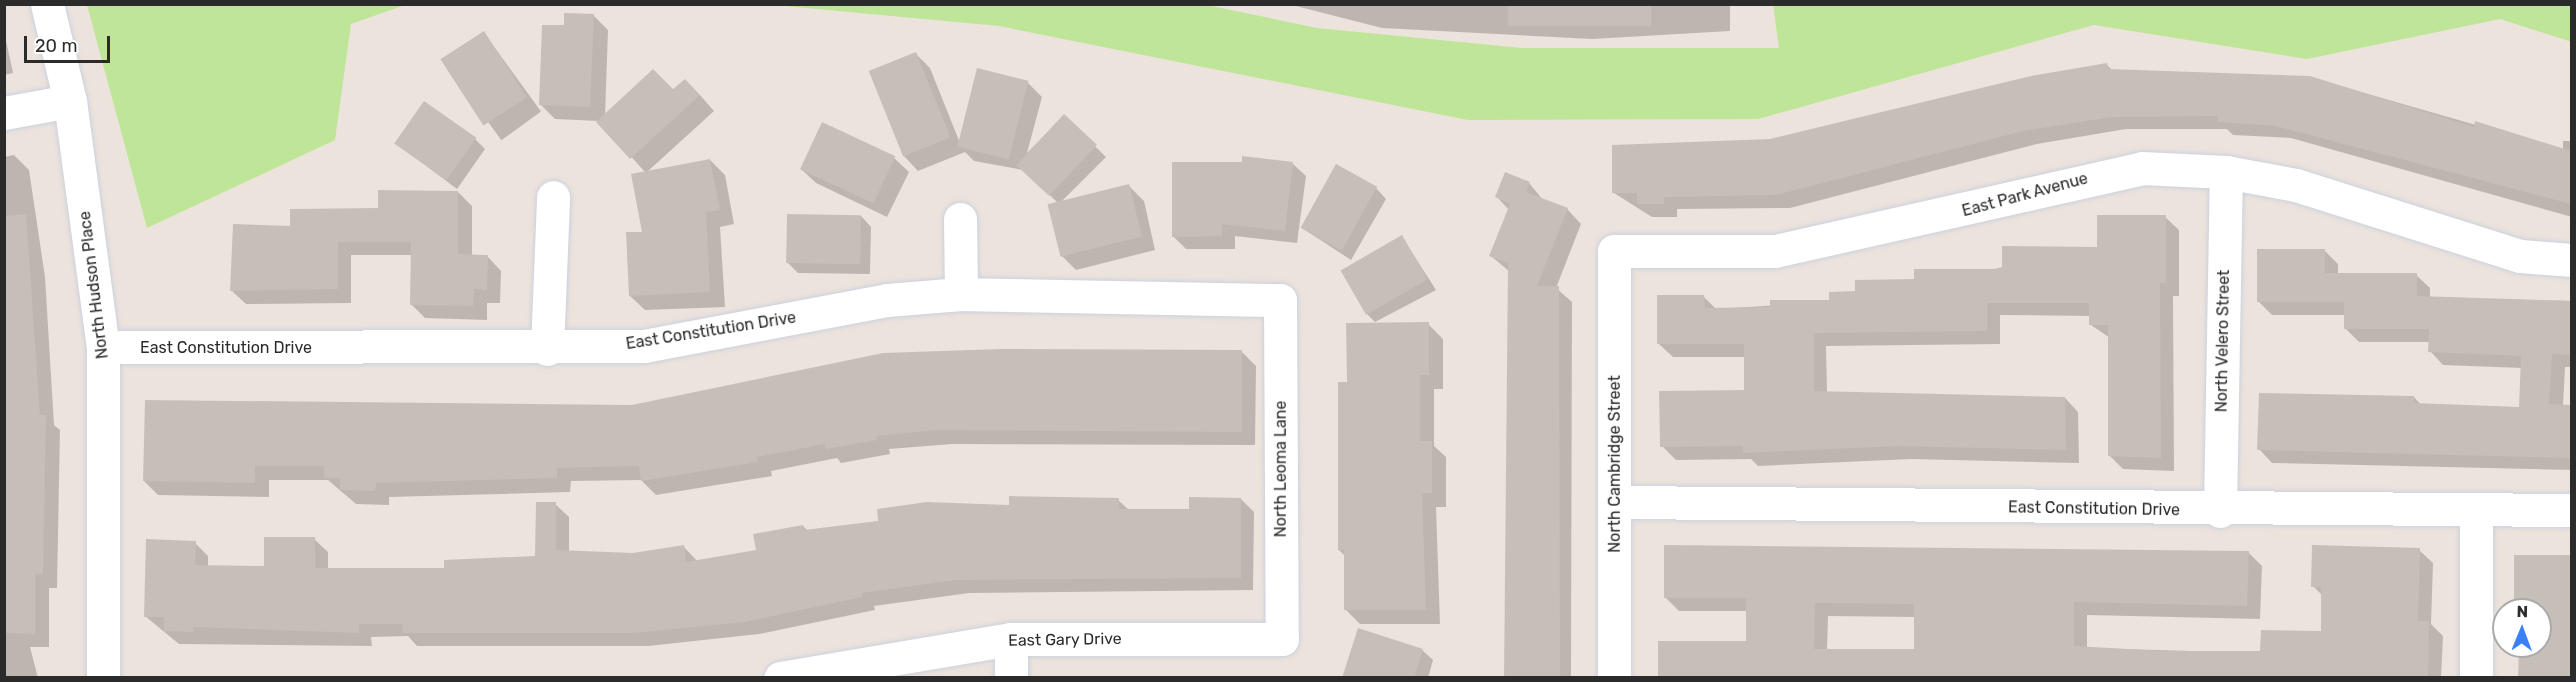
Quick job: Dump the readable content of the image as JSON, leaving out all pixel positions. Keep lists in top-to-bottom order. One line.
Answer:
{"streets":{"street":["East Park Avenue","North Hudson Place","East Constitution Drive","North Velero Street","North Cambridge Street","North Leoma Lane","East Gary Drive"]},"crossings":[["East Park Avenue","North Velero Street"],["East Park Avenue","North Cambridge Street"],["North Hudson Place","East Constitution Drive"],["East Constitution Drive","North Velero Street"],["East Constitution Drive","North Cambridge Street"],["East Constitution Drive","North Leoma Lane"],["North Leoma Lane","East Gary Drive"]],"scale_bar":"20 m","north":"top"}
